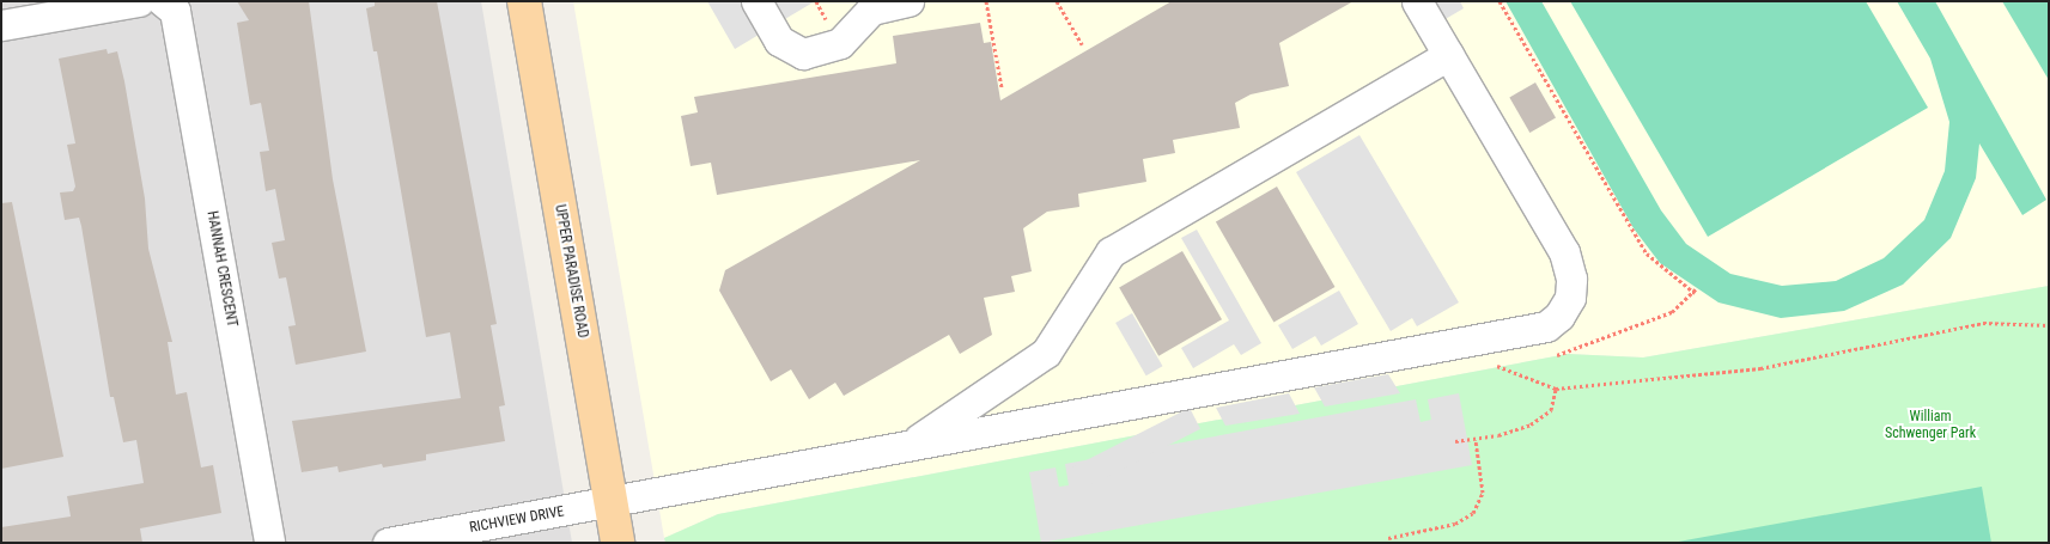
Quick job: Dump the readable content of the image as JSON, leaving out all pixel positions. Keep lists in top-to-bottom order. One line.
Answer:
{"streets":{"main road":["UPPER PARADISE ROAD"],"street":["HANNAH CRESCENT","RICHVIEW DRIVE"]},"crossings":[["UPPER PARADISE ROAD","RICHVIEW DRIVE"]],"parks":["William Schwenger Park"]}
